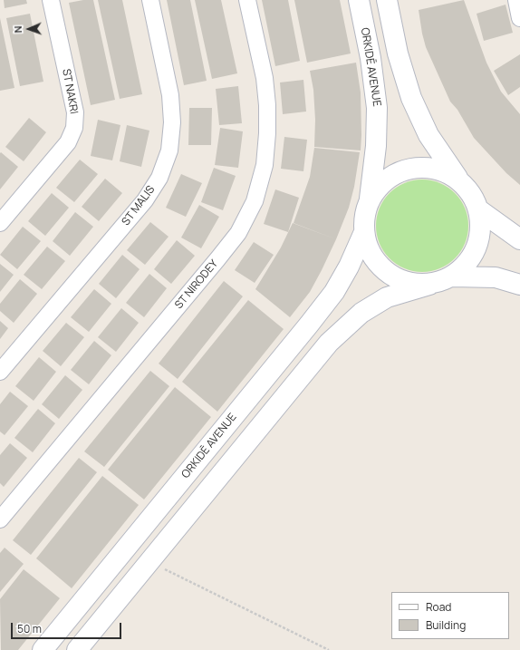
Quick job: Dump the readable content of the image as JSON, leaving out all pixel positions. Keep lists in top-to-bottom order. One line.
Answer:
{"streets":{"street":["ORKIDĒ AVENUE","ST NAKRI","ST MALIS","ST NIRODEY"]},"legend":["Road","Building"],"scale_bar":"50 m","north":"left"}
